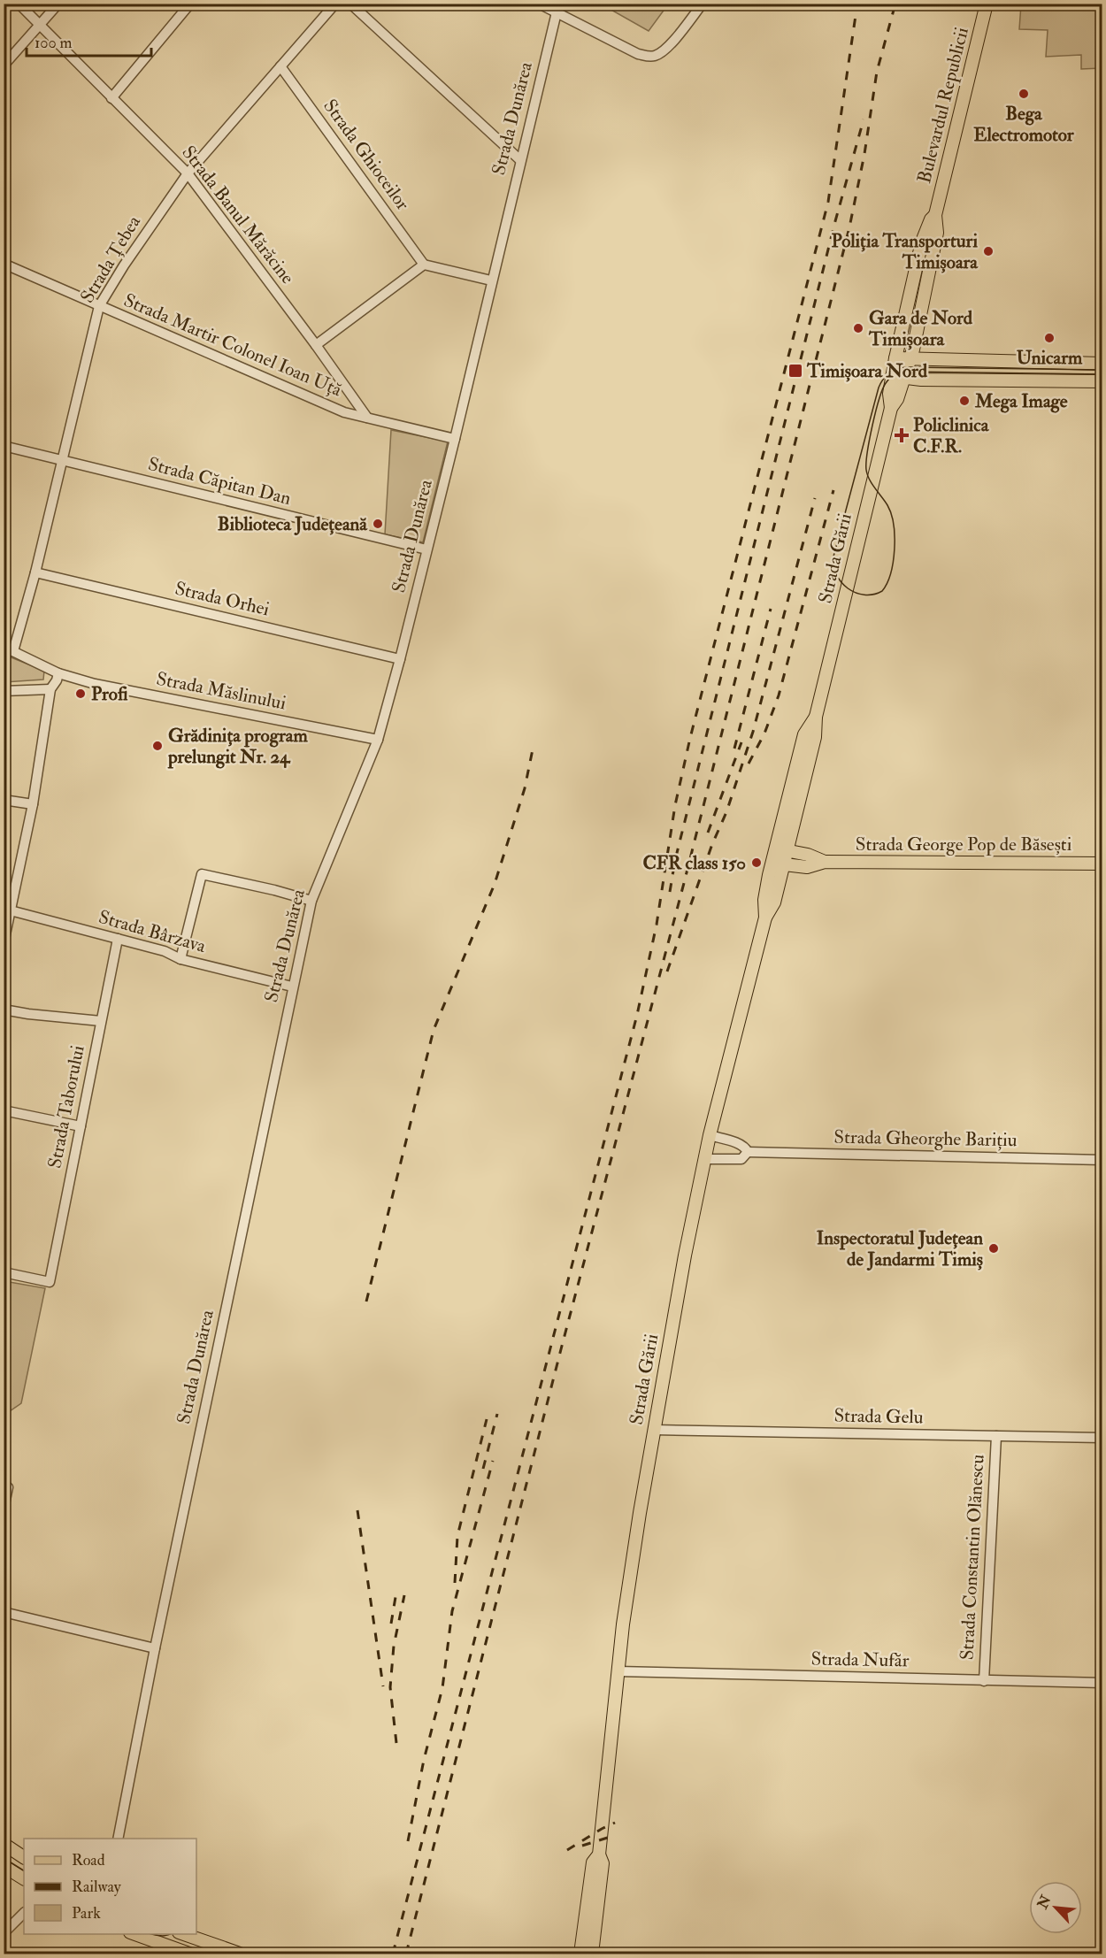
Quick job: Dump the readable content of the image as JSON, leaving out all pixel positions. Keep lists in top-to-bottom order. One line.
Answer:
{"streets":{"main road":["Bulevardul Republicii","Strada Gării","Strada George Pop de Băsești"],"street":["Strada Dunărea","Strada Ghioceilor","Strada Banul Mărăcine","Strada Țebea","Strada Martir Colonel Ioan Uță","Strada Căpitan Dan","Strada Orhei","Strada Măslinului","Strada Bârzava","Strada Taborului","Strada Gheorghe Barițiu","Strada Gelu","Strada Constantin Olănescu","Strada Nufăr"]},"crossings":[["Bulevardul Republicii","Strada Gării"],["Strada Dunărea","Strada Martir Colonel Ioan Uță"],["Strada Dunărea","Strada Căpitan Dan"],["Strada Dunărea","Strada Orhei"],["Strada Dunărea","Strada Măslinului"],["Strada Dunărea","Strada Bârzava"],["Strada Ghioceilor","Strada Țebea"],["Strada Banul Mărăcine","Strada Țebea"],["Strada Banul Mărăcine","Strada Martir Colonel Ioan Uță"],["Strada Țebea","Strada Martir Colonel Ioan Uță"],["Strada Țebea","Strada Căpitan Dan"],["Strada Țebea","Strada Orhei"],["Strada Țebea","Strada Măslinului"],["Strada Gării","Strada George Pop de Băsești"],["Strada Gării","Strada Gheorghe Barițiu"],["Strada Gării","Strada Gelu"],["Strada Gării","Strada Nufăr"],["Strada Bârzava","Strada Taborului"],["Strada Gelu","Strada Constantin Olănescu"],["Strada Constantin Olănescu","Strada Nufăr"]],"places":{"other":["Bega Electromotor","Poliția Transporturi Timișoara","Gara de Nord Timișoara","Unicarm","Mega Image","Biblioteca Județeană","Profi","Grădinița program prelungit Nr. 24","CFR class 150","Inspectoratul Județean de Jandarmi Timiș"],"transit":["Timișoara Nord"],"health":["Policlinica C.F.R."]},"legend":["Road","Railway","Park"],"scale_bar":"100 m","north":"top left"}
